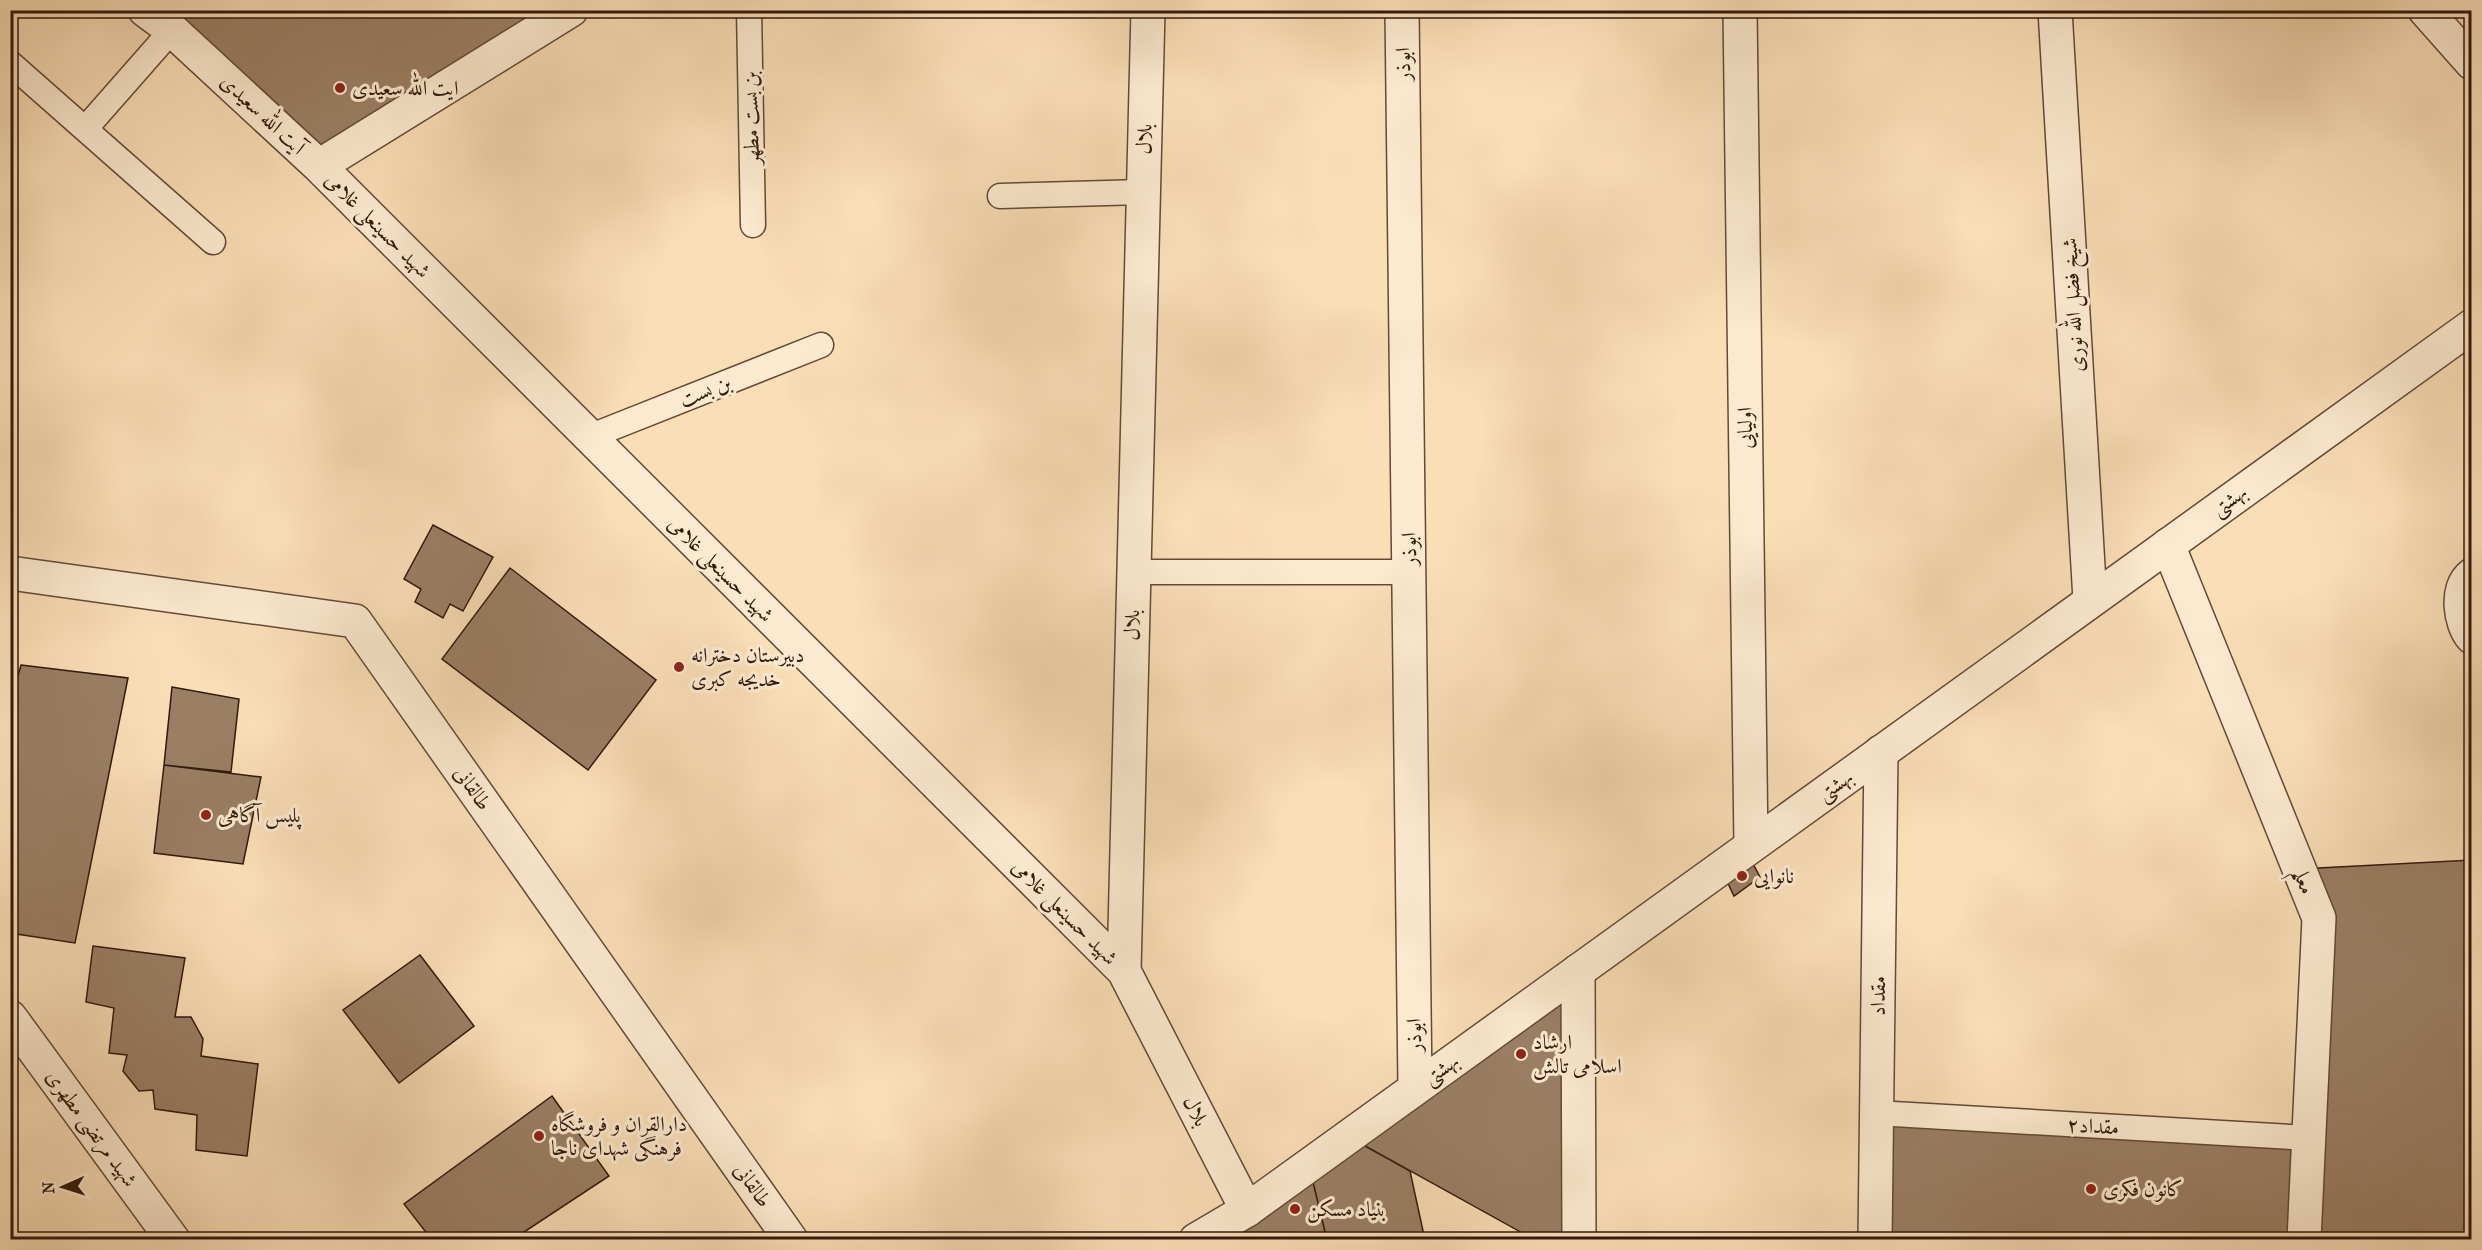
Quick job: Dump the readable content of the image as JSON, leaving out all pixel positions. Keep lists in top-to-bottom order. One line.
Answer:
{"streets":{"street":["ابوذر","آیت الله سعیدی","بلال","شهید حسینعلی غلامی","شیخ فضل الله نوری","اولیایی","بهشتی","طالقانی","معلم","مقداد","شهید مرتضی مطهری"],"lane":["بن بست مطهر","بن بست","مقداد۲"]},"crossings":[["ابوذر","بهشتی"],["آیت الله سعیدی","شهید حسینعلی غلامی"],["بلال","شهید حسینعلی غلامی"],["بلال","بهشتی"],["شهید حسینعلی غلامی","بن بست"],["شیخ فضل الله نوری","بهشتی"],["اولیایی","بهشتی"],["بهشتی","معلم"],["بهشتی","مقداد"],["معلم","مقداد۲"],["مقداد","مقداد۲"]],"places":["ایت الله سعیدی","دبیرستان دخترانه خدیجه کبری","پلیس آگاهی","نانوایی","ارشاد اسلامی تالش","دارالقران و فروشگاه فرهنگی شهدای ناجا","کانون فکری","بنیاد مسکن"],"north":"left"}
